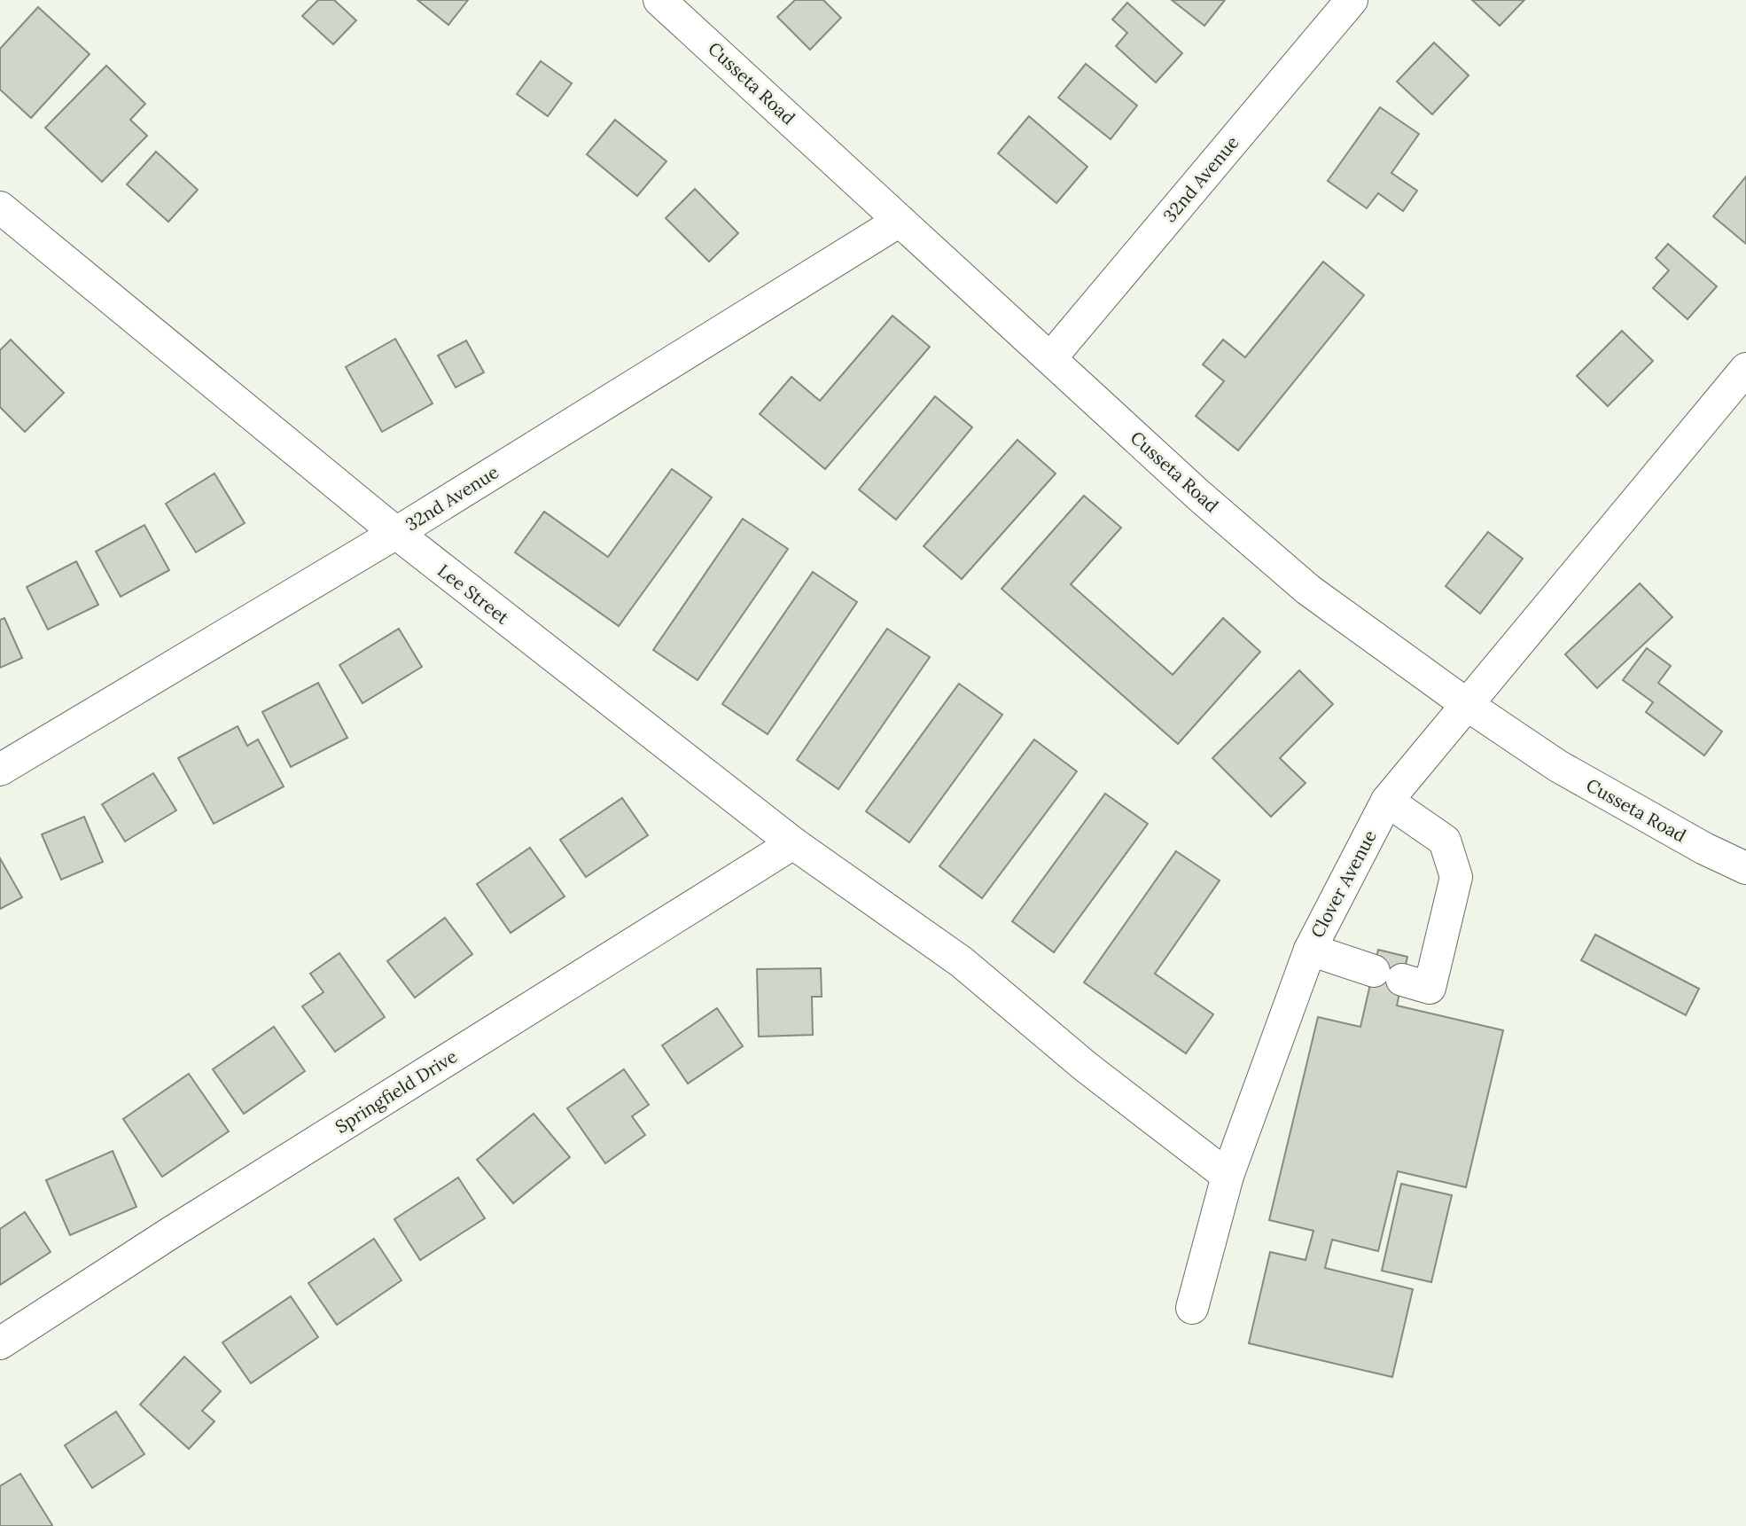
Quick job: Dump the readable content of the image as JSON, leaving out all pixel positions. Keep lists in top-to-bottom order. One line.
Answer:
{"streets":{"street":["Cusseta Road","32nd Avenue","Lee Street","Clover Avenue","Springfield Drive"]},"crossings":[["Cusseta Road","32nd Avenue"],["Cusseta Road","Clover Avenue"],["32nd Avenue","Lee Street"],["Lee Street","Clover Avenue"],["Lee Street","Springfield Drive"]]}
